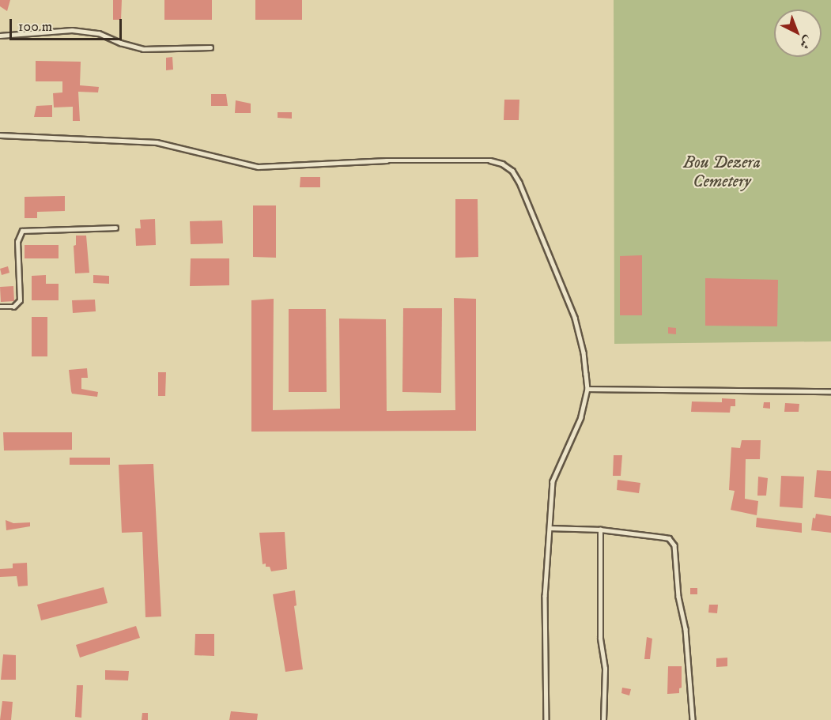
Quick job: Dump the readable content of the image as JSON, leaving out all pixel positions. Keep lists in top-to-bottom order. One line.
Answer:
{"parks":["Bou Dezera Cemetery"],"scale_bar":"100 m","north":"bottom right"}
